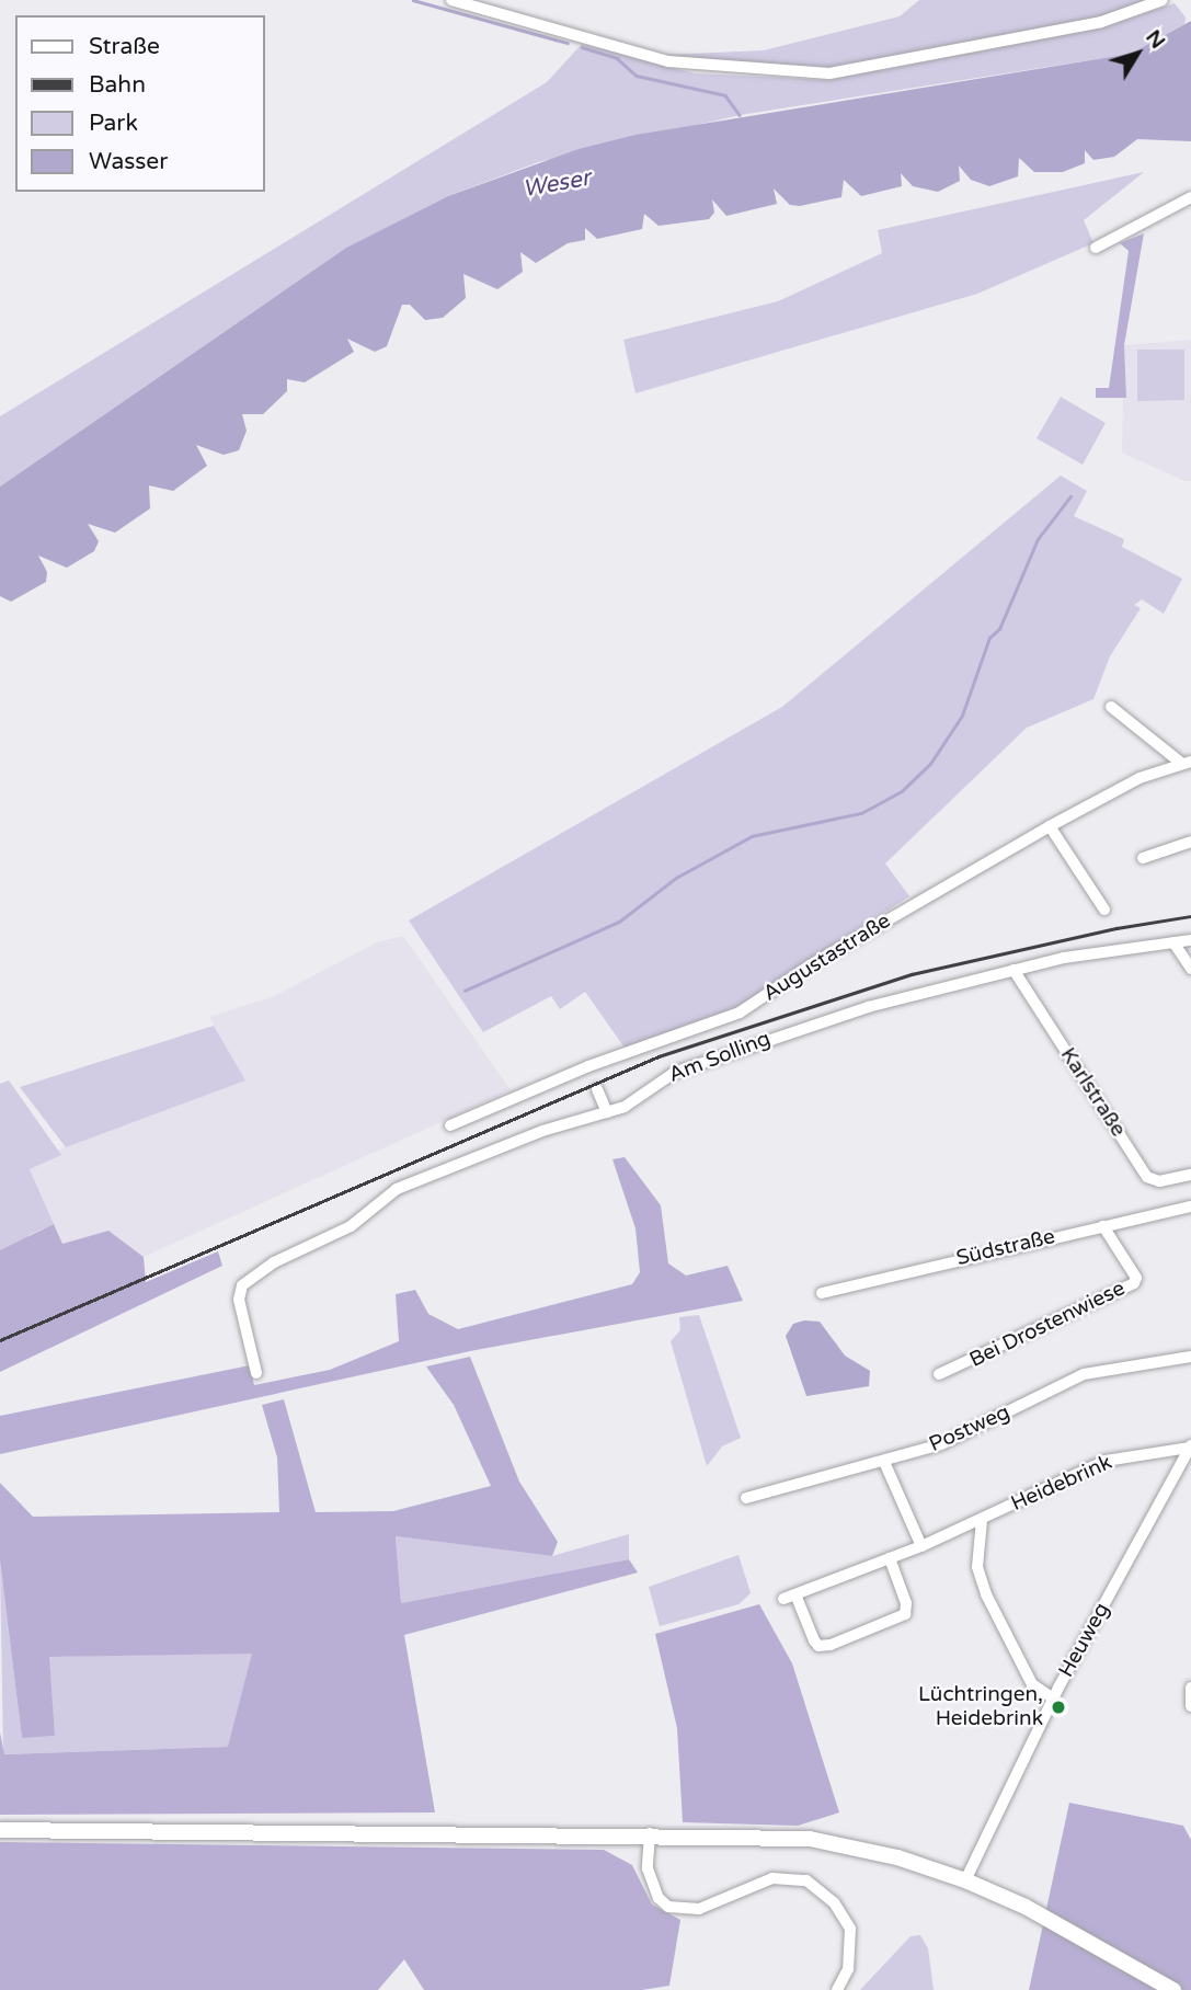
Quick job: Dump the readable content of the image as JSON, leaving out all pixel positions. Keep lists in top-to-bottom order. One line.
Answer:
{"streets":{"street":["Augustastraße","Am Solling","Karlstraße","Südstraße","Bei Drostenwiese","Postweg","Heidebrink","Heuweg"]},"crossings":[["Am Solling","Karlstraße"],["Südstraße","Bei Drostenwiese"],["Heidebrink","Heuweg"]],"water":["Weser"],"places":["Lüchtringen, Heidebrink"],"legend":["Straße","Bahn","Park","Wasser"],"north":"top right"}
